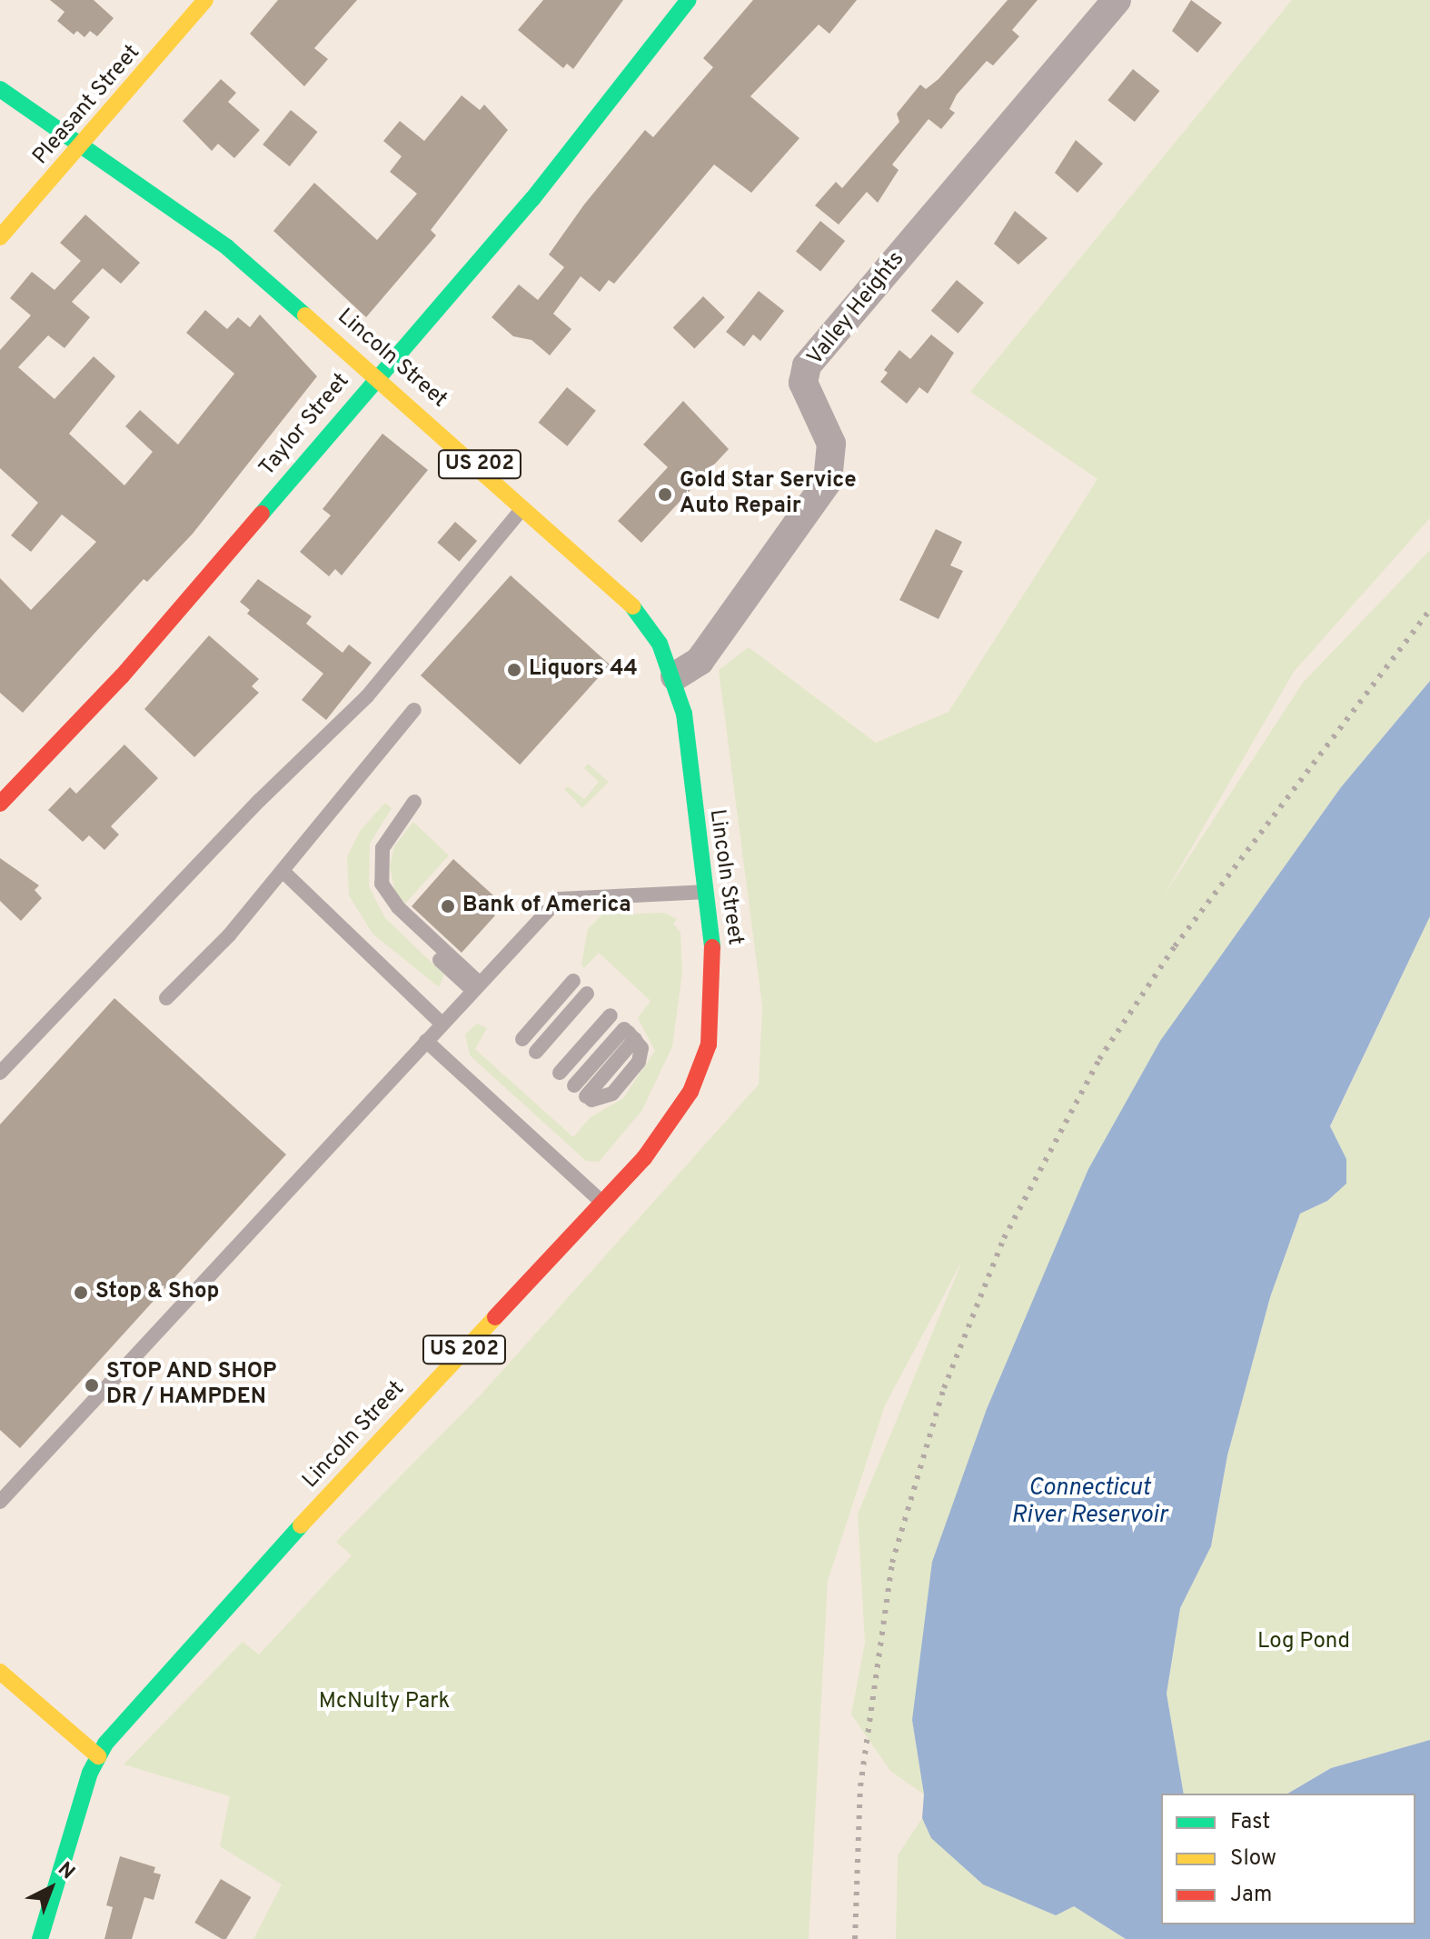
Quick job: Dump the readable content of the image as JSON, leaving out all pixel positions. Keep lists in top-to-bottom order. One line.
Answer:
{"streets":{"main road":["Pleasant Street","Lincoln Street","Taylor Street","US 202"],"street":["Valley Heights"]},"crossings":[["Pleasant Street","Lincoln Street"],["Valley Heights","Lincoln Street"],["Lincoln Street","Taylor Street"],["Lincoln Street","US 202"]],"water":["Connecticut River Reservoir"],"parks":["Log Pond","McNulty Park"],"places":["Gold Star Service Auto Repair","Liquors 44","Bank of America","Stop & Shop","STOP AND SHOP DR / HAMPDEN"],"legend":["Fast","Slow","Jam"],"north":"top right"}
